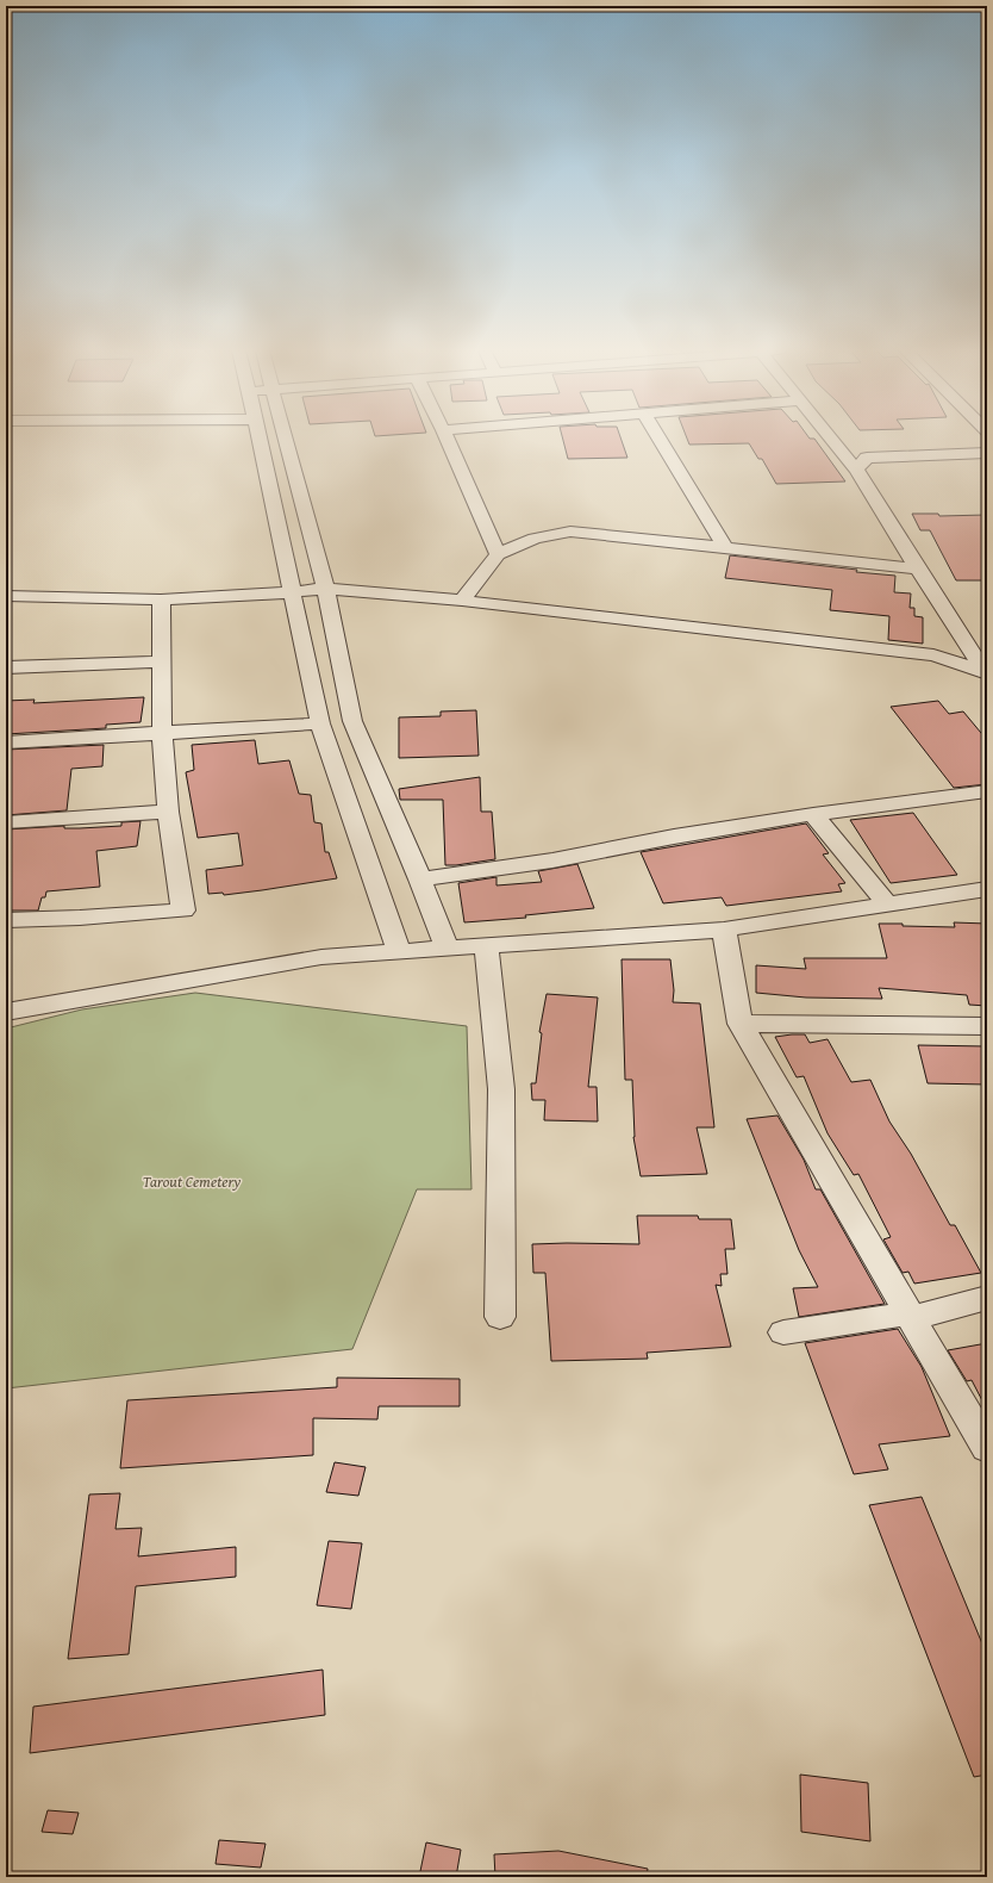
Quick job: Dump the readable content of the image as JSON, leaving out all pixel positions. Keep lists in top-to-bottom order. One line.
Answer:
{"parks":["Tarout Cemetery"]}
